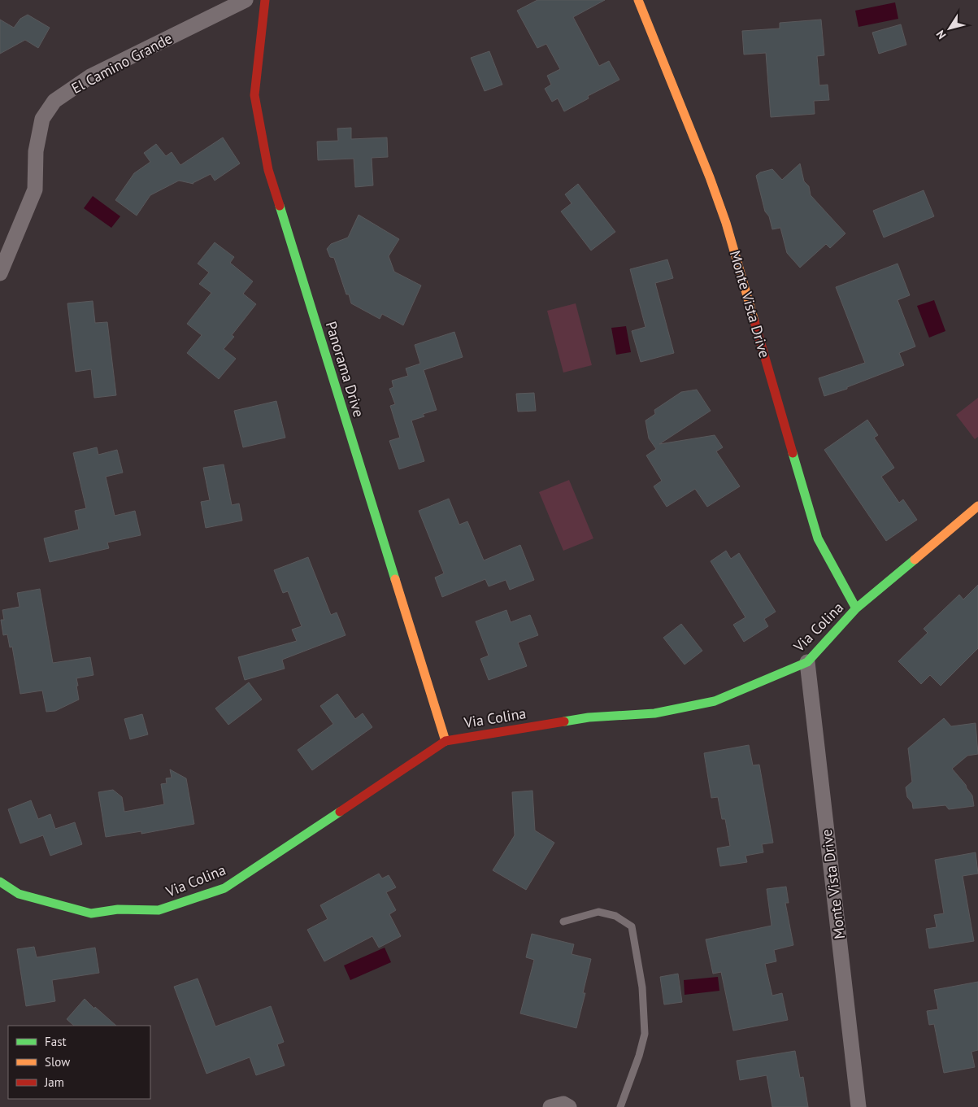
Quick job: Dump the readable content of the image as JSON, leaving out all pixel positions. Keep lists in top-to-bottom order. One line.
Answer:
{"streets":{"street":["El Camino Grande","Monte Vista Drive","Panorama Drive","Via Colina"]},"crossings":[["Monte Vista Drive","Via Colina"],["Panorama Drive","Via Colina"]],"legend":["Fast","Slow","Jam"],"north":"bottom left"}
